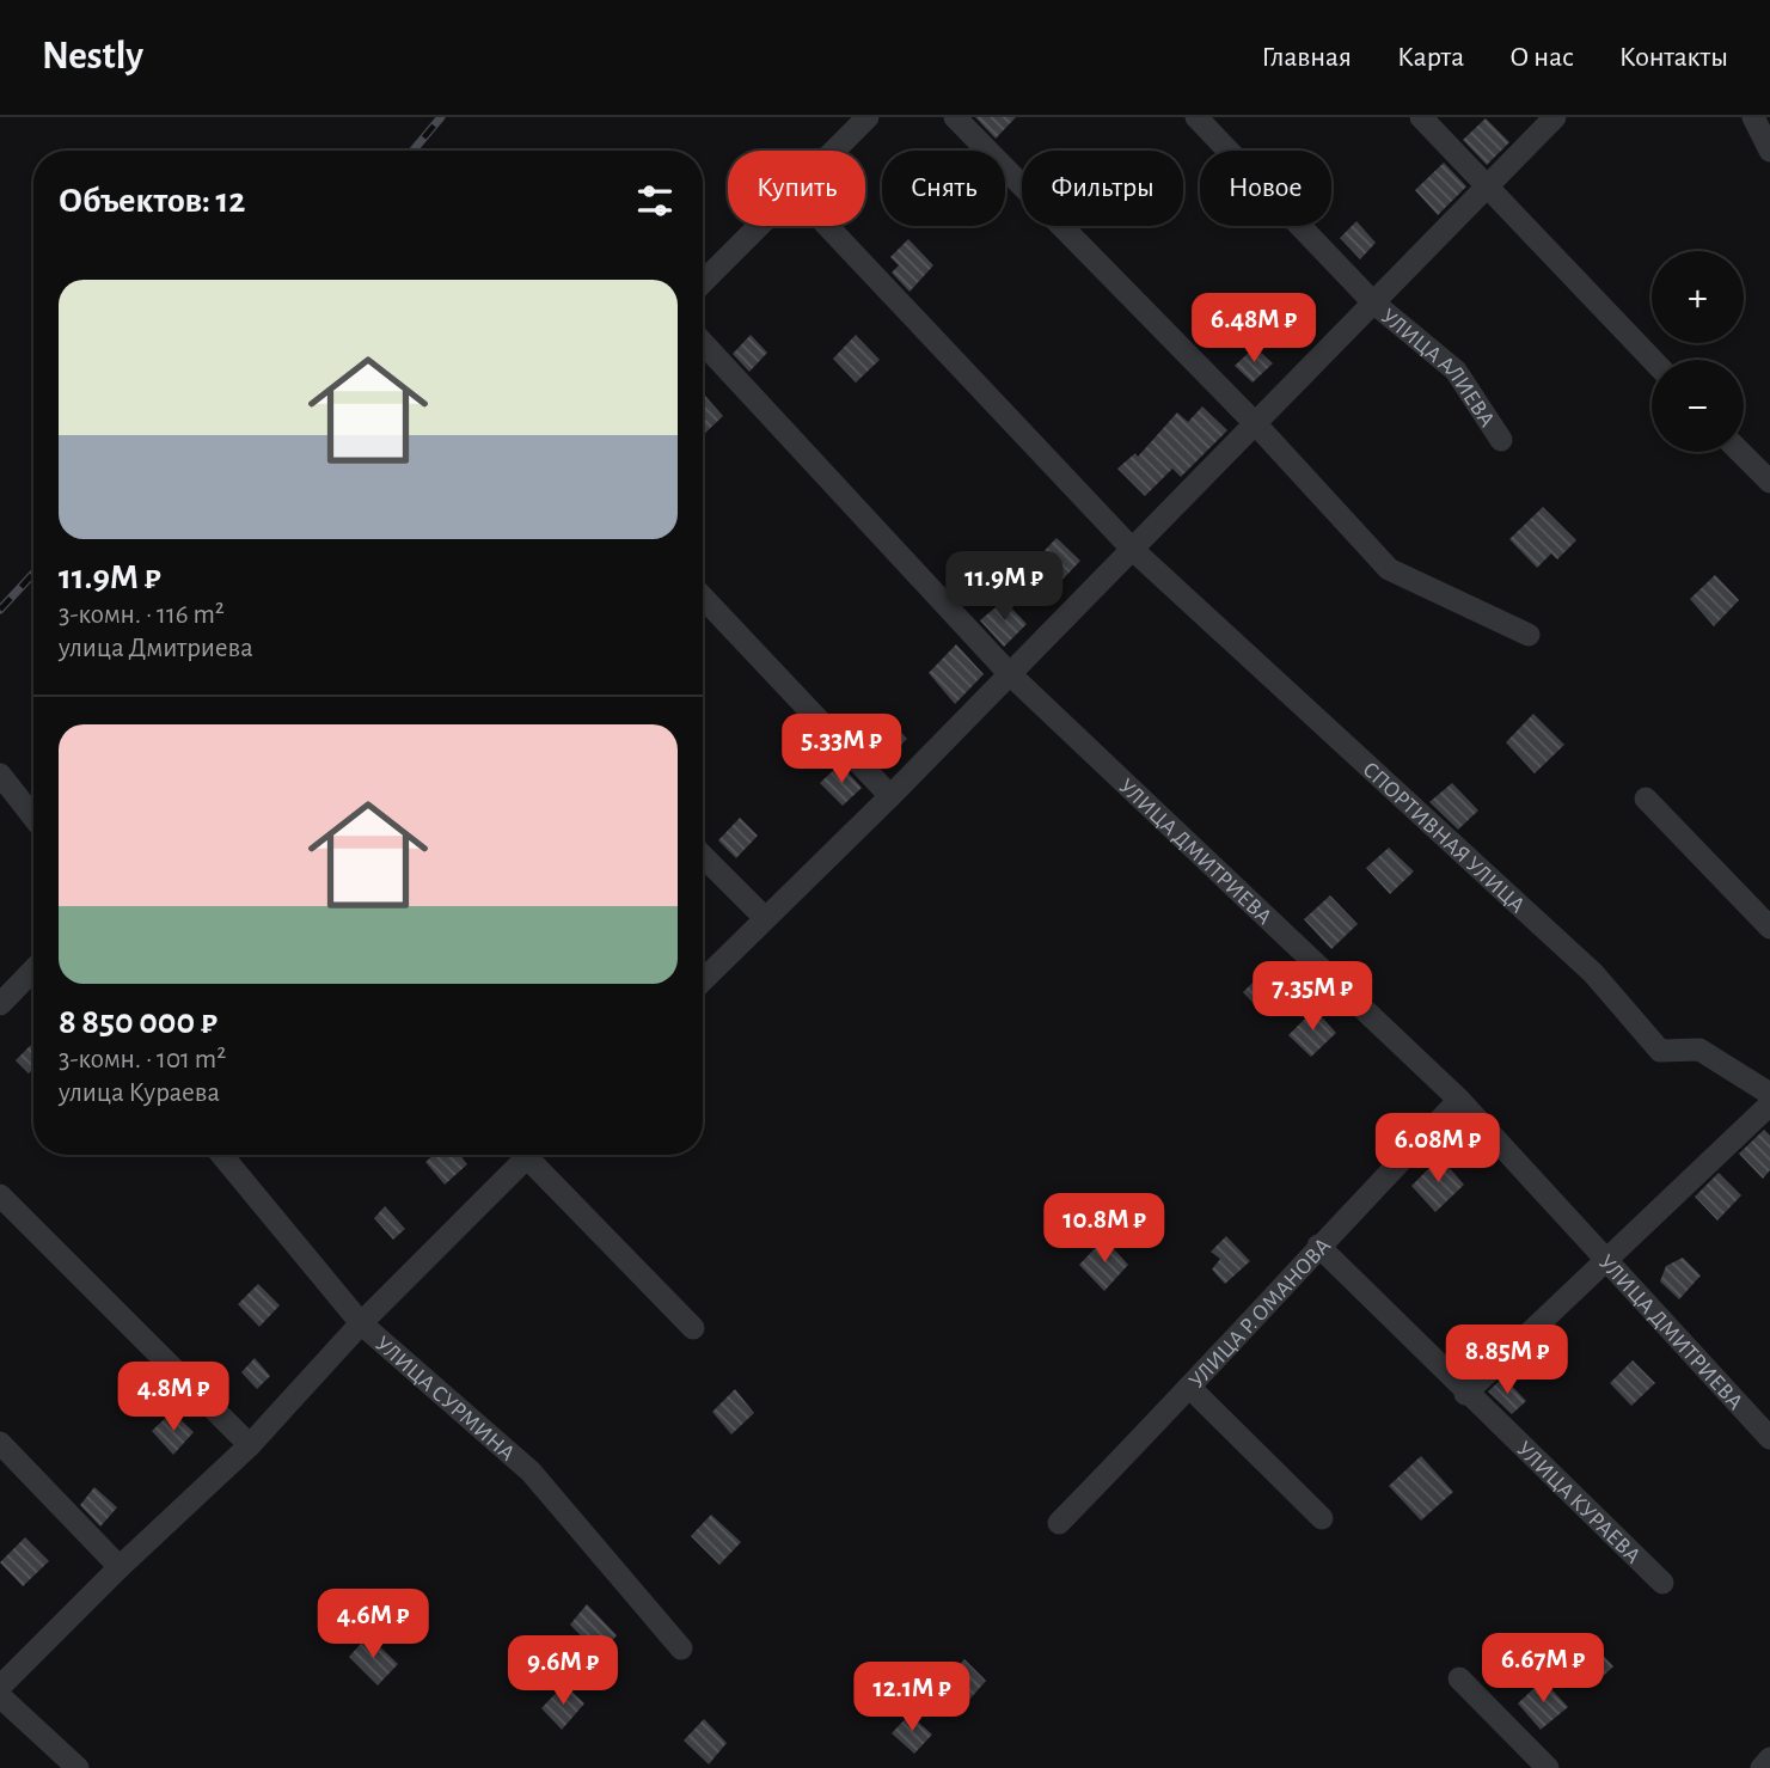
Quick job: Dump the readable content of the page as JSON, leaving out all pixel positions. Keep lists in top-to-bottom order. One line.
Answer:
{"streets":{"street":["УЛИЦА АЛИЕВА","СПОРТИВНАЯ УЛИЦА","УЛИЦА ДМИТРИЕВА","УЛИЦА Р. ОМАНОВА","УЛИЦА СУРМИНА","УЛИЦА КУРАЕВА"]},"crossings":[["УЛИЦА ДМИТРИЕВА","УЛИЦА Р. ОМАНОВА"],["УЛИЦА Р. ОМАНОВА","УЛИЦА КУРАЕВА"]],"page":{"header":"Nestly","nav":["Главная","Карта","О нас","Контакты"],"chip":["Купить","Снять","Фильтры","Новое"],"heading":"Объектов: 12","map_buttons":["+","−"],"list":[{"name":"11.9M ₽","note":"3-комн. · 116 m² · улица Дмитриева"},{"name":"8 850 000 ₽","note":"3-комн. · 101 m² · улица Кураева"}],"price":["6.48M ₽","11.9M ₽","5.33M ₽","7.35M ₽","6.08M ₽","10.8M ₽","8.85M ₽","4.8M ₽","4.6M ₽","6.67M ₽","9.6M ₽","12.1M ₽"]}}
